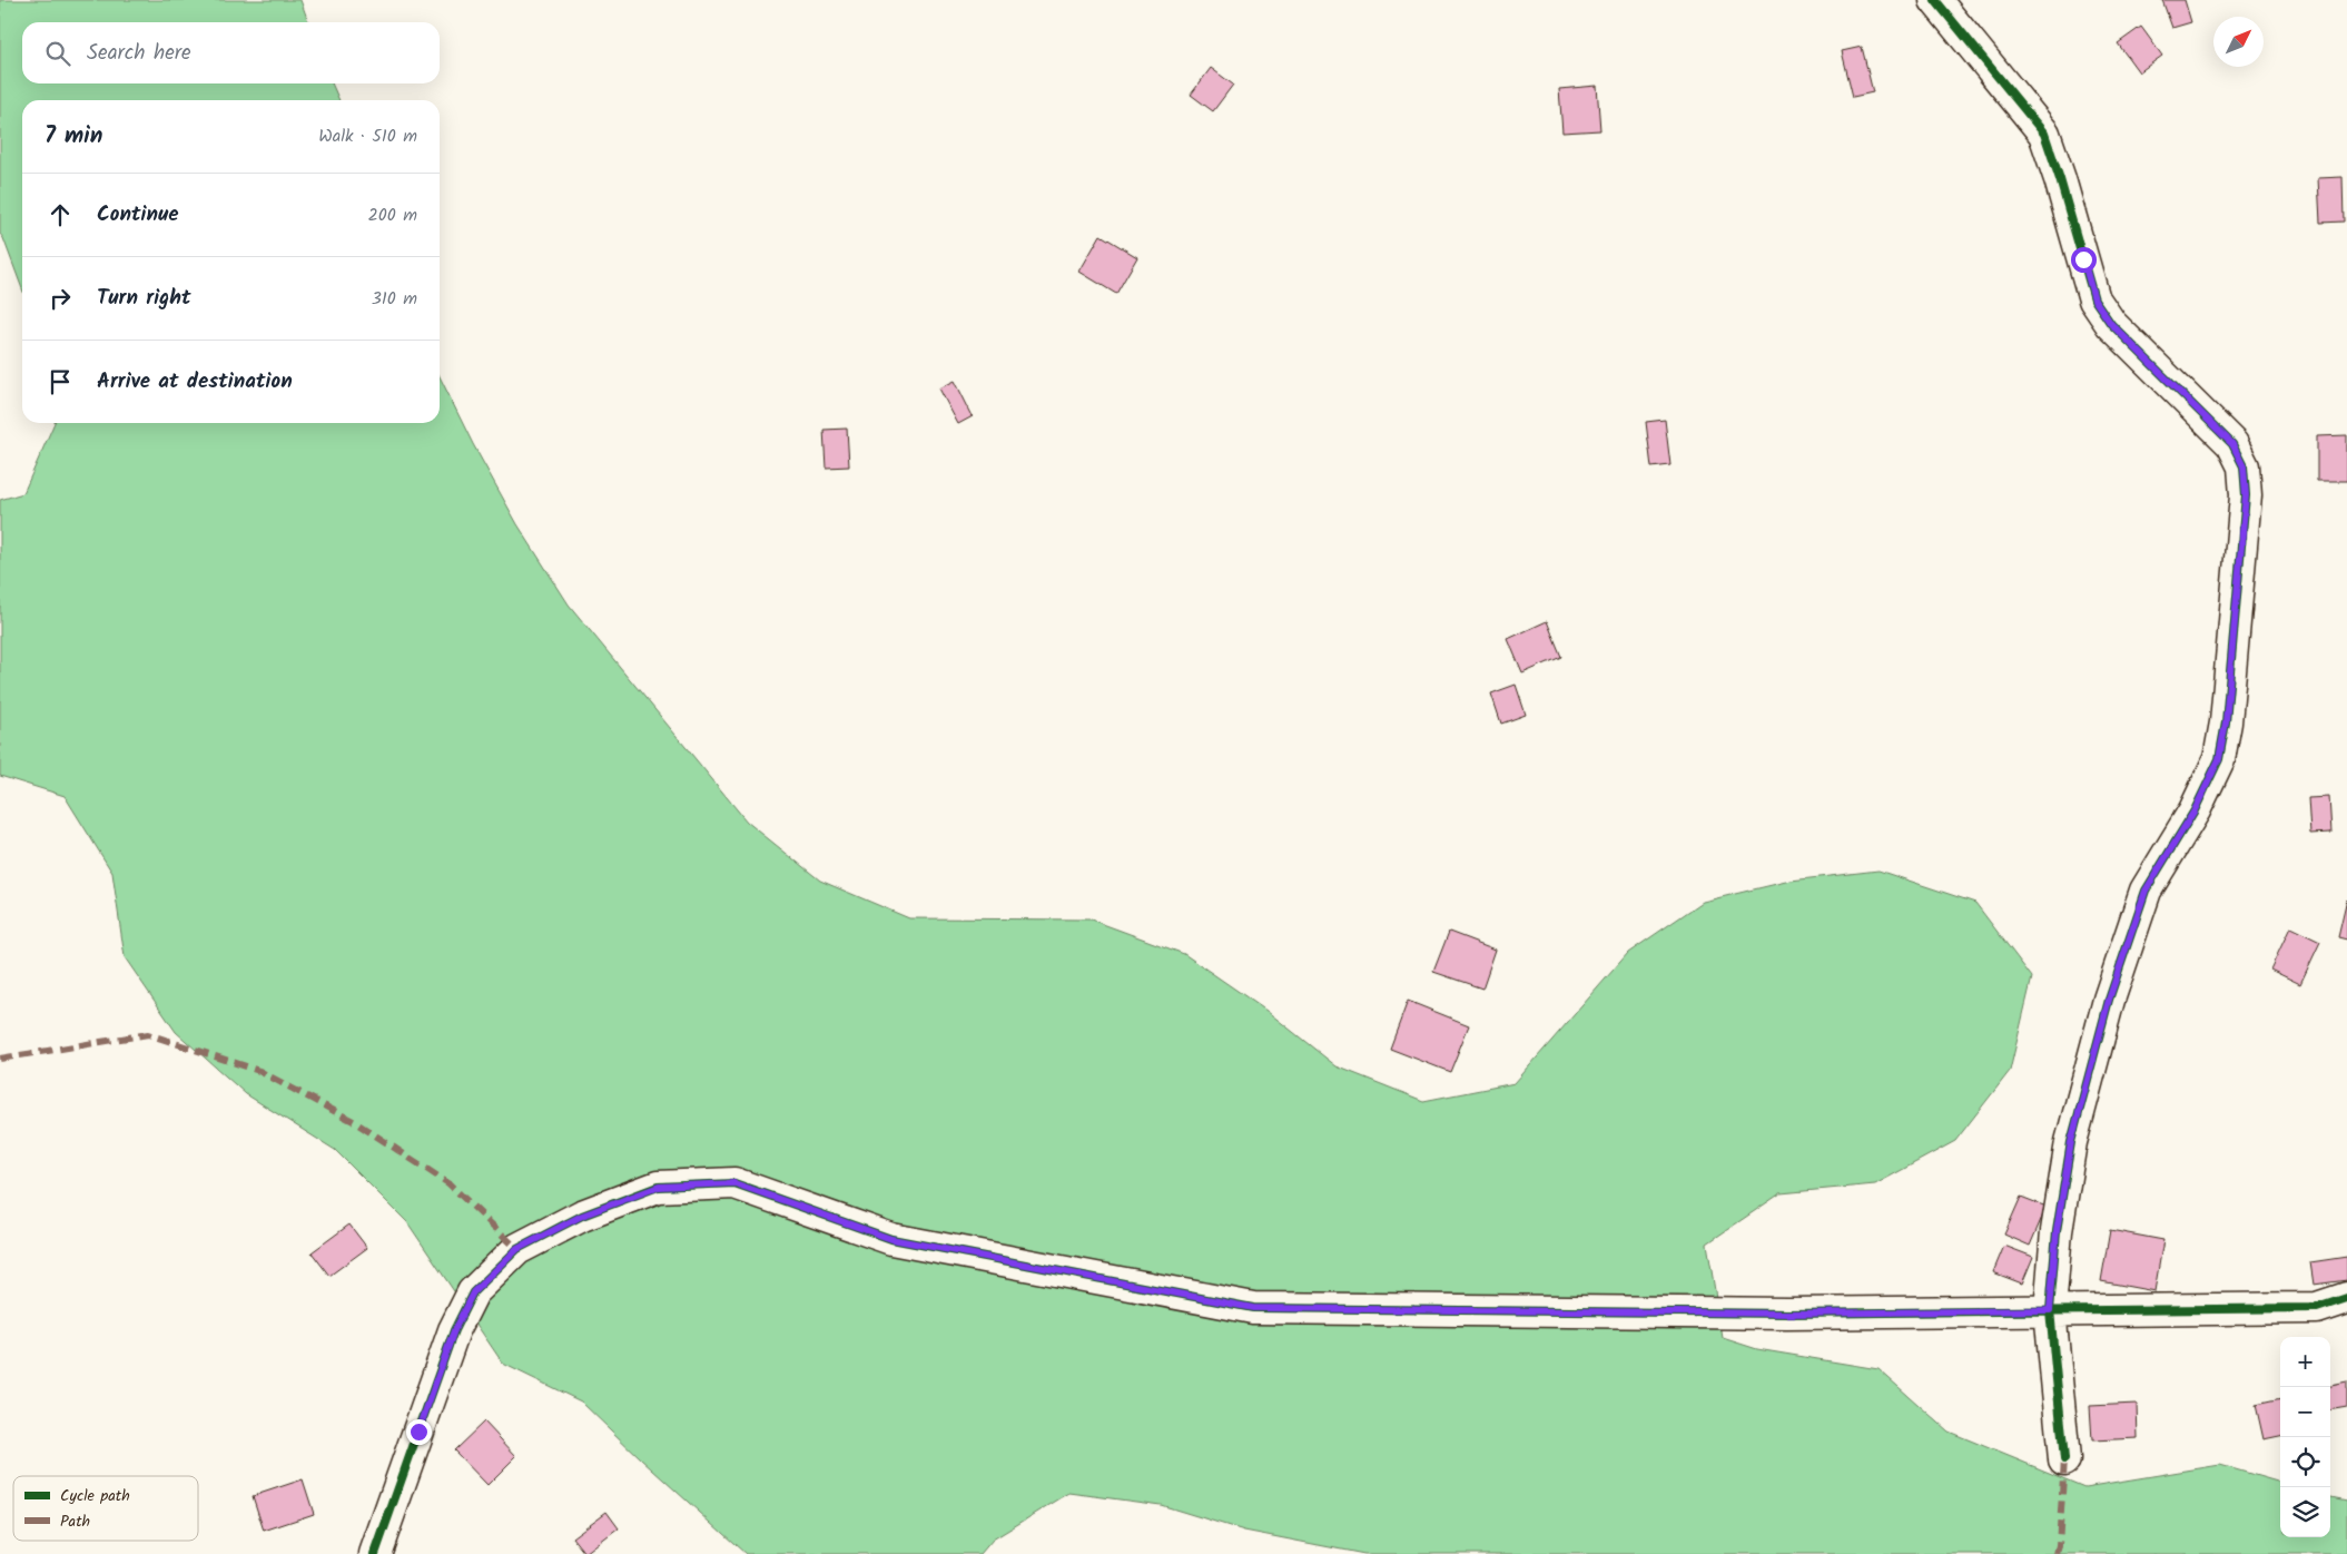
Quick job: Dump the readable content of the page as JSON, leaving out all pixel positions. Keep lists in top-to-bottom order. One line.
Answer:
{"legend":["Cycle path","Path"],"north":"top right","page":{"search":"Search here","heading":["7 min","Walk · 510 m"],"list":[["Continue","200 m"],["Turn right","310 m"],"Arrive at destination"],"map_buttons":["+","−"]}}
